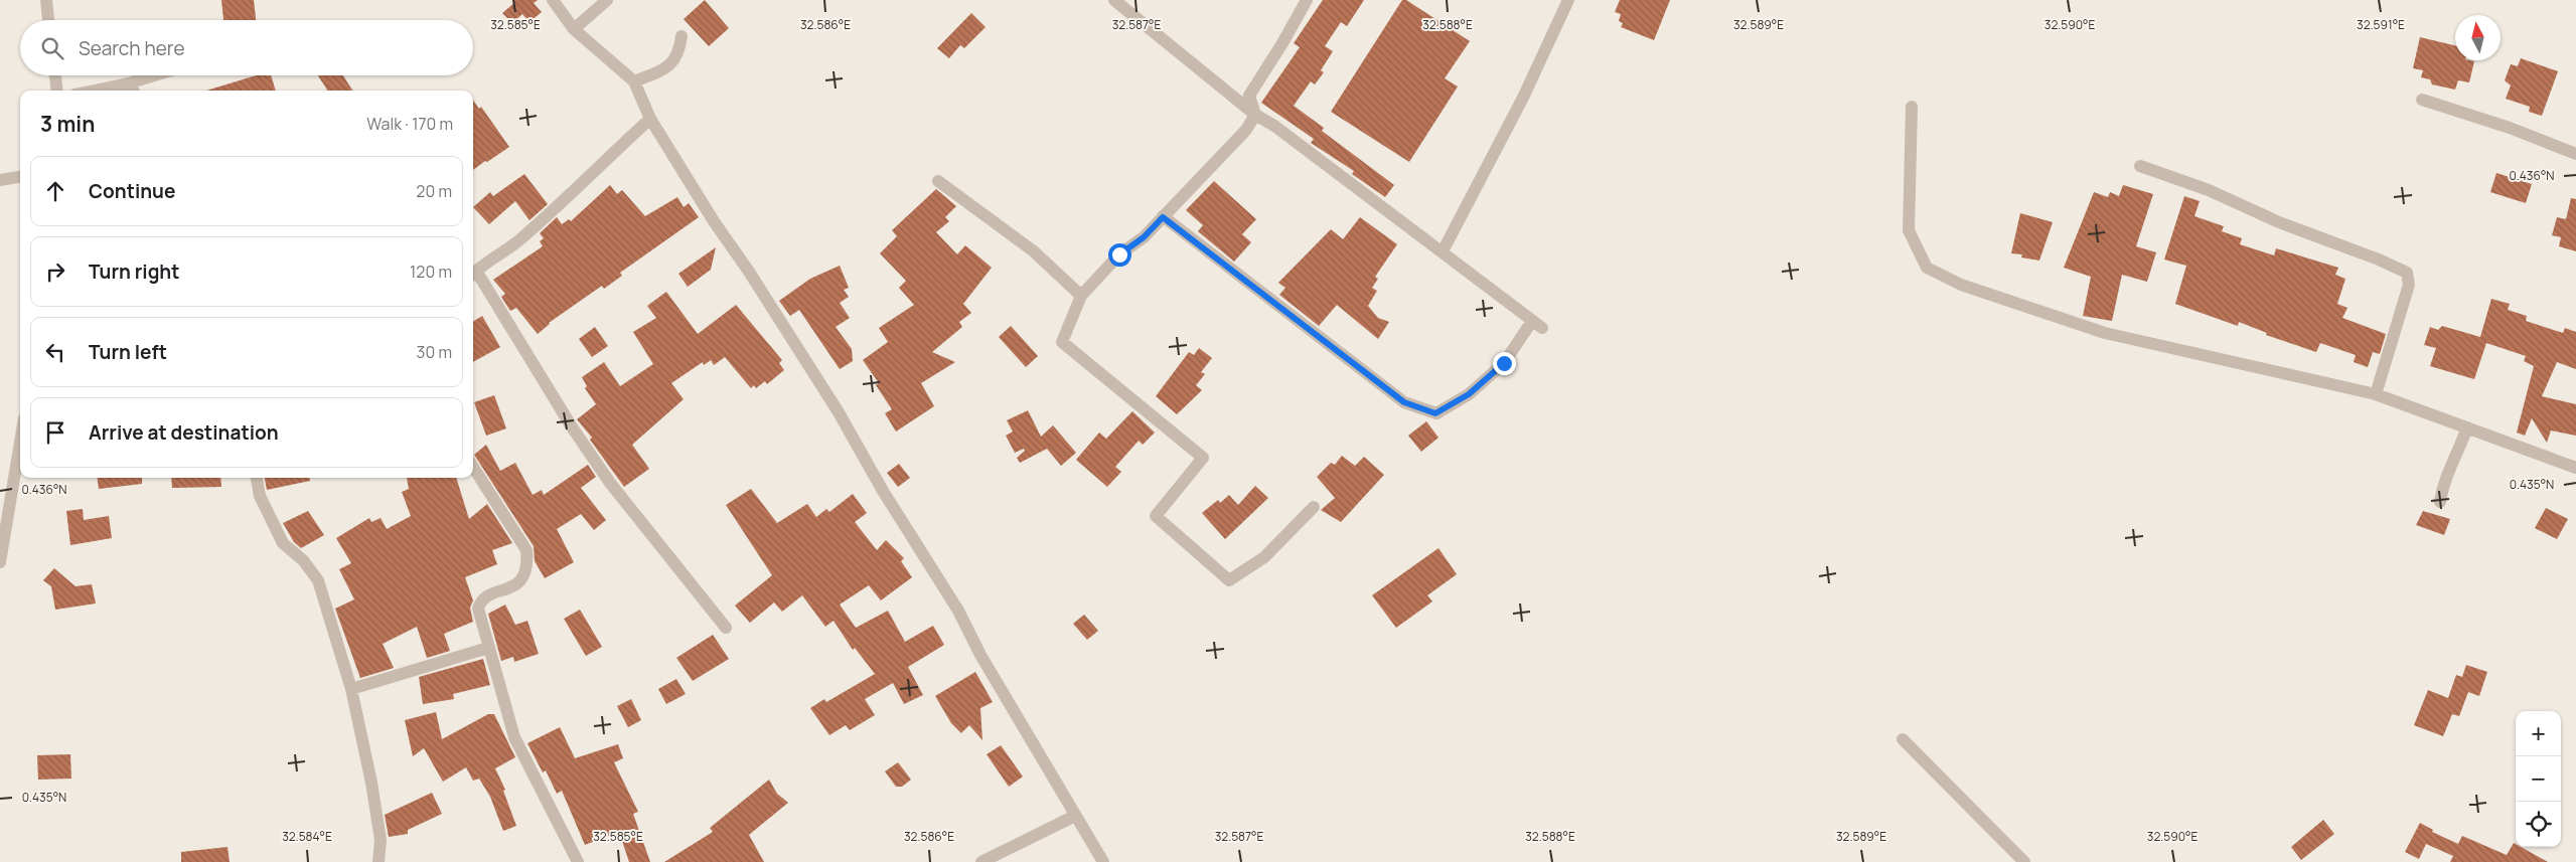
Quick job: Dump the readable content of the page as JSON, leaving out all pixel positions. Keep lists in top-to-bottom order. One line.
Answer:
{"north":"top","page":{"search":"Search here","heading":["3 min","Walk · 170 m"],"list":[["Continue","20 m"],["Turn right","120 m"],["Turn left","30 m"],"Arrive at destination"],"map_buttons":["+","−"]},"coordinates":["32.585°E","32.586°E","32.587°E","32.588°E","32.589°E","32.590°E","32.591°E","0.436°N","0.435°N","32.584°E"]}
